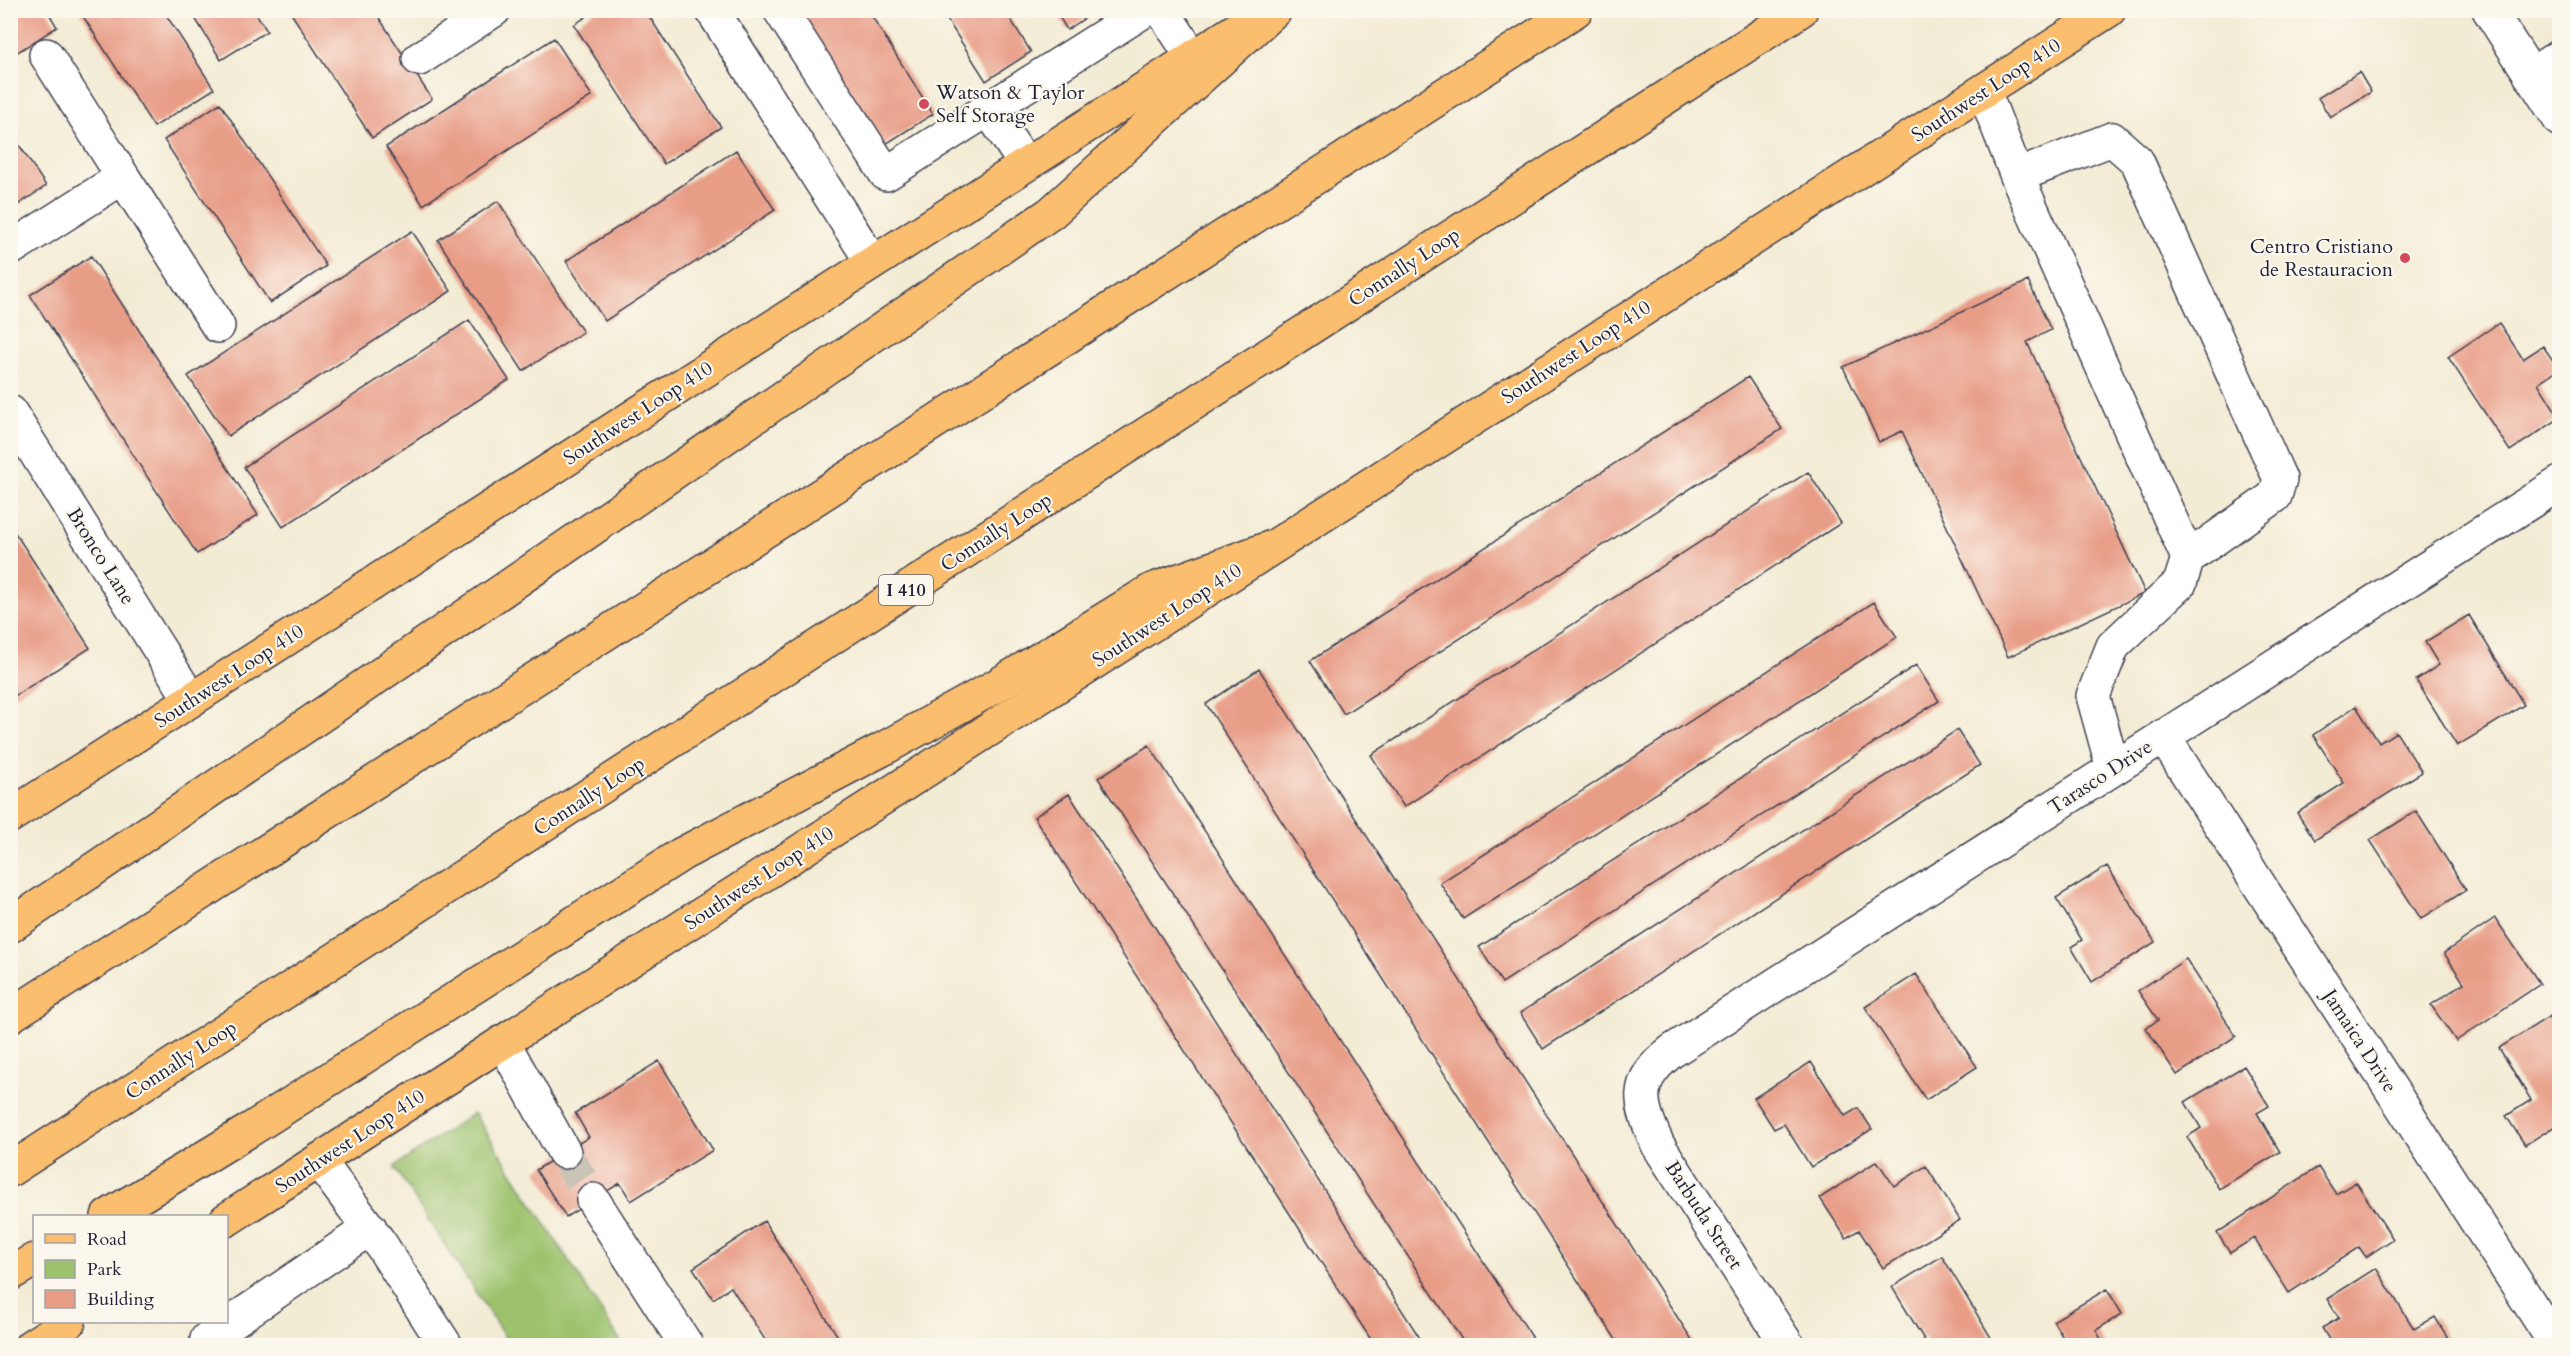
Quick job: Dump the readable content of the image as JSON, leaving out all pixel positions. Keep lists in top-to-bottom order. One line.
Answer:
{"streets":{"main road":["Southwest Loop 410","Connally Loop","I 410"],"street":["Bronco Lane","Tarasco Drive","Jamaica Drive","Barbuda Street"]},"crossings":[["Southwest Loop 410","Bronco Lane"],["Tarasco Drive","Jamaica Drive"],["Tarasco Drive","Barbuda Street"]],"places":["Watson & Taylor Self Storage","Centro Cristiano de Restauracion"],"legend":["Road","Park","Building"]}
